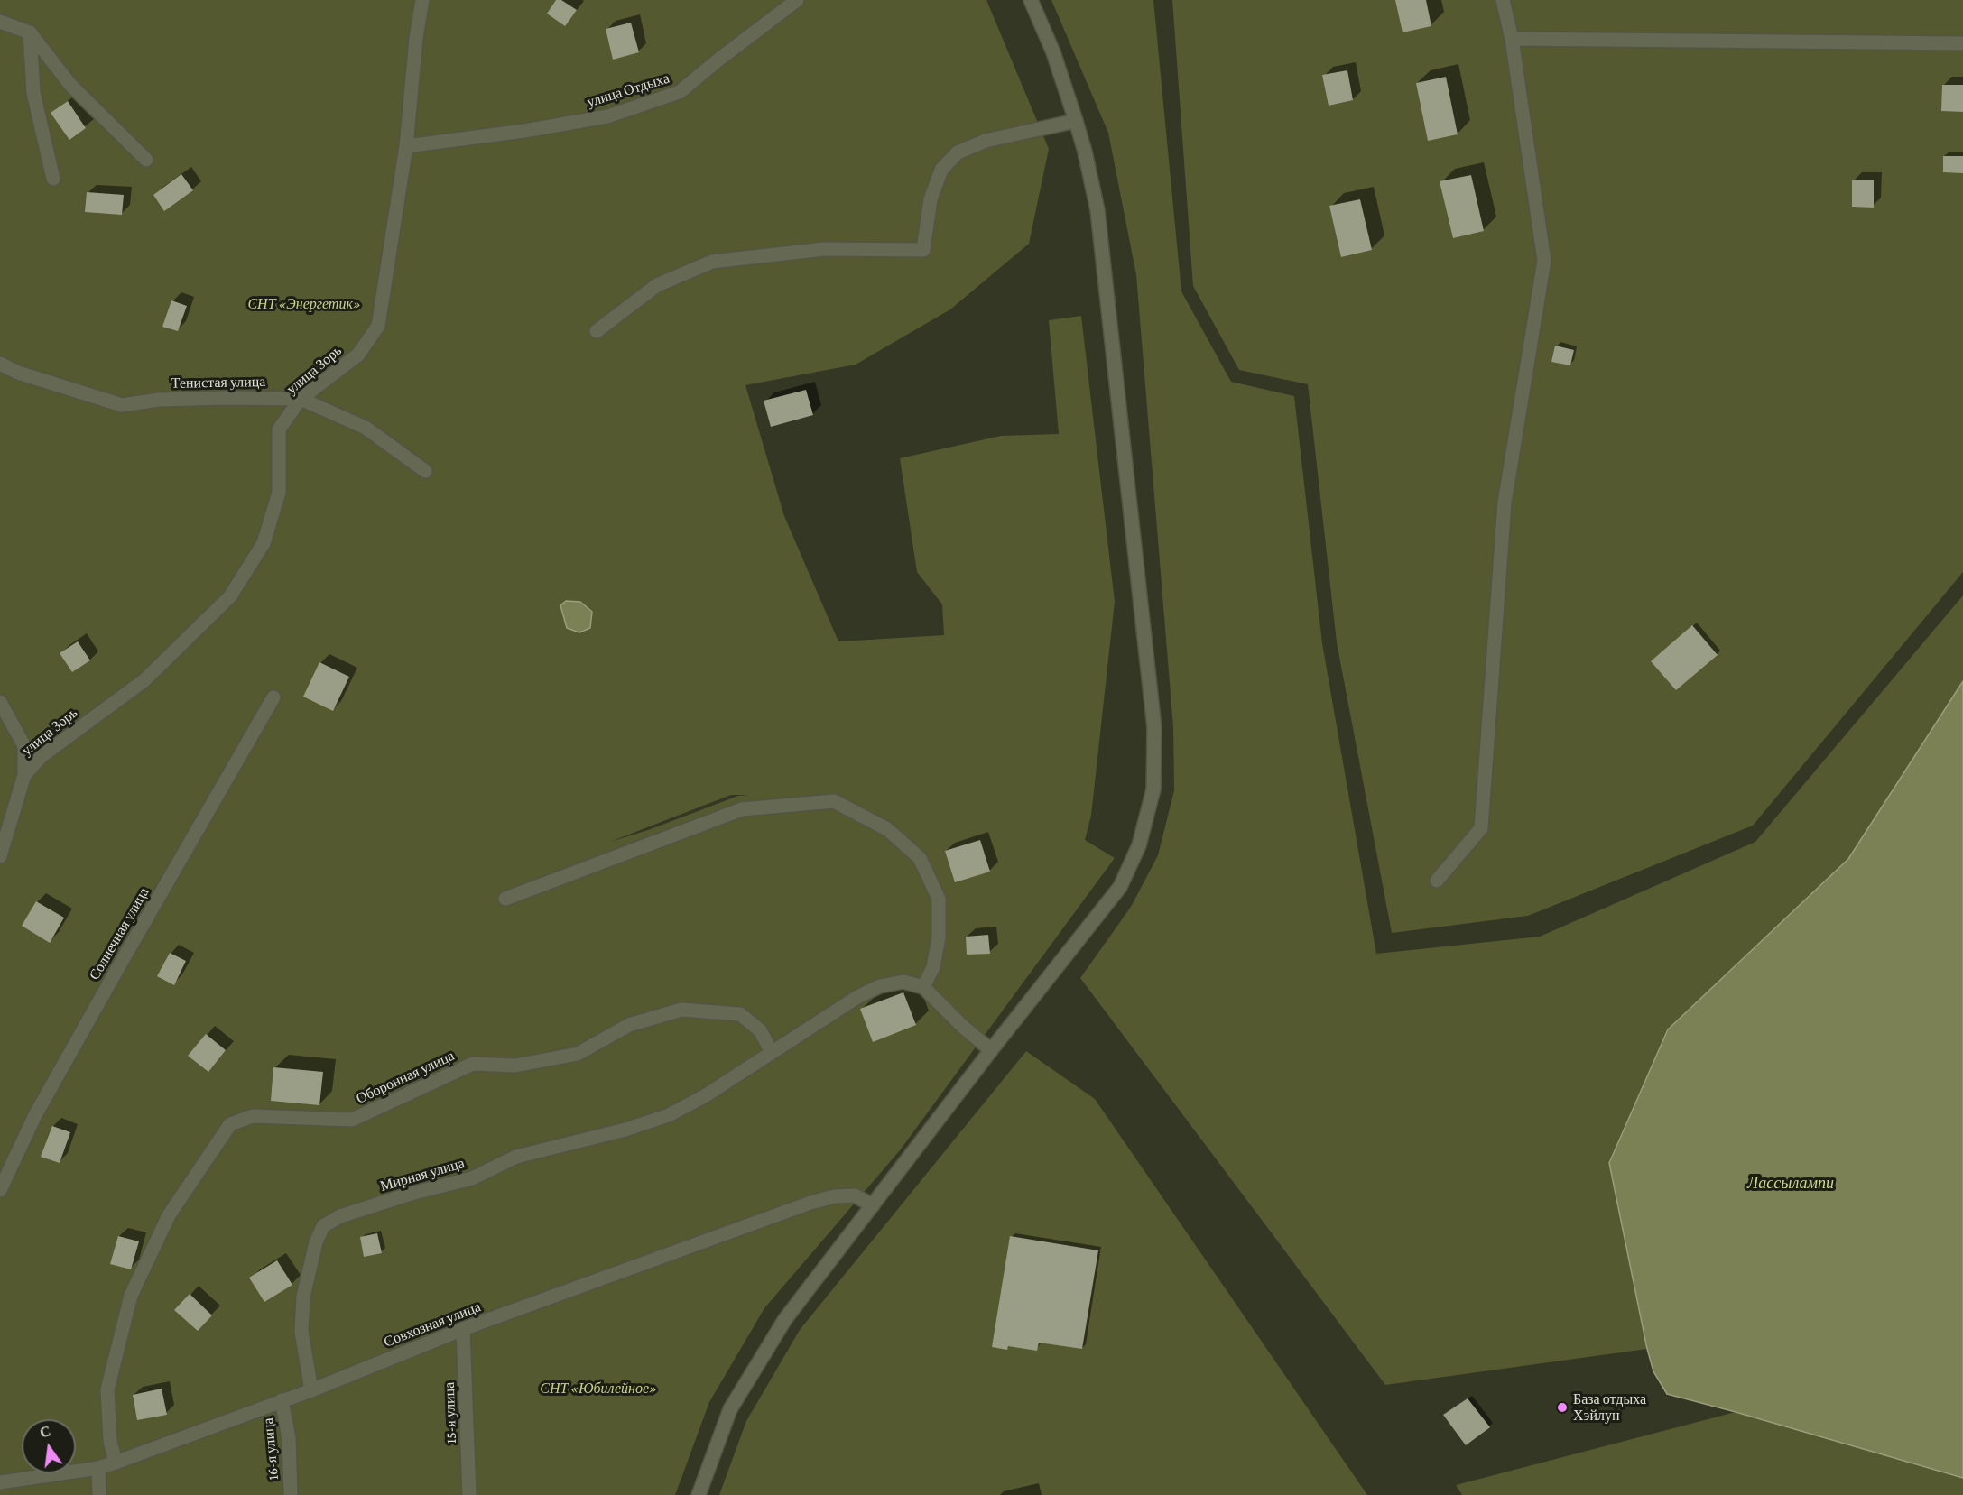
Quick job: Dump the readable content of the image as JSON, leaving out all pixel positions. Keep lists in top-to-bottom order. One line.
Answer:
{"streets":{"street":["улица Отдыха","улица Зорь","Тенистая улица","Солнечная улица","Оборонная улица","Мирная улица","Совхозная улица","15-я улица","16-я улица"]},"crossings":[["улица Отдыха","улица Зорь"],["улица Зорь","Тенистая улица"],["Оборонная улица","Мирная улица"],["Оборонная улица","Совхозная улица"],["Мирная улица","Совхозная улица"],["Совхозная улица","15-я улица"],["Совхозная улица","16-я улица"]],"water":["Лассылампи"],"parks":["СНТ «Энергетик»","СНТ «Юбилейное»"],"places":["База отдыха Хэйлун"],"north":"top"}
